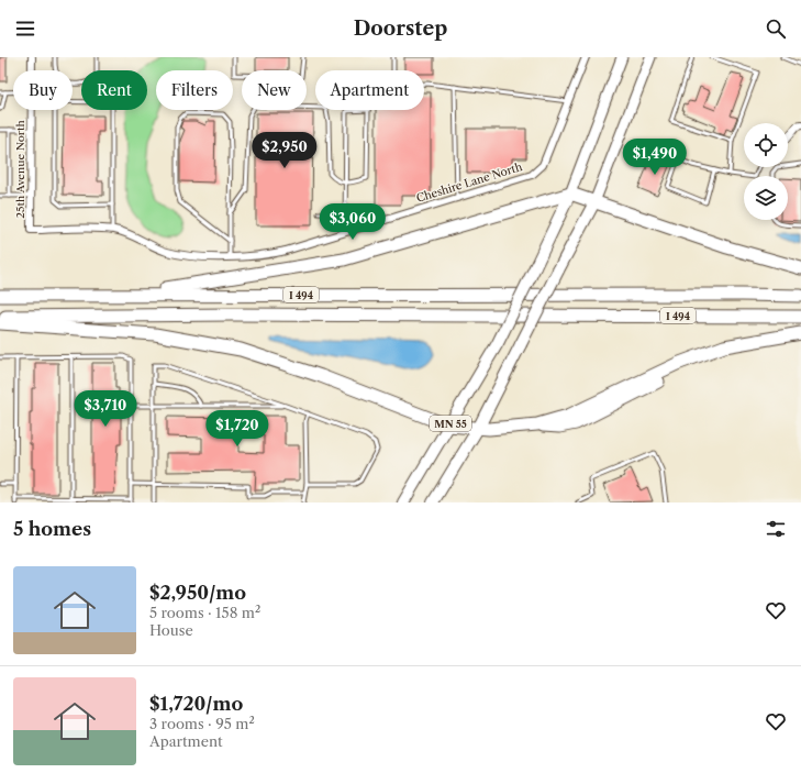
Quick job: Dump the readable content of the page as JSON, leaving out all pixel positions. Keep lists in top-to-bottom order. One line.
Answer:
{"streets":{"highway":["I 494","MN 55"],"street":["25th Avenue North","Cheshire Lane North"]},"crossings":[["25th Avenue North","Cheshire Lane North"]],"page":{"header":"Doorstep","chip":["Buy","Rent","Filters","New","Apartment"],"price":["$2,950","$1,490","$3,060","$3,710","$1,720"],"heading":"5 homes","list":[{"name":"$2,950/mo","note":"5 rooms · 158 m² · House"},{"name":"$1,720/mo","note":"3 rooms · 95 m² · Apartment"}]}}
